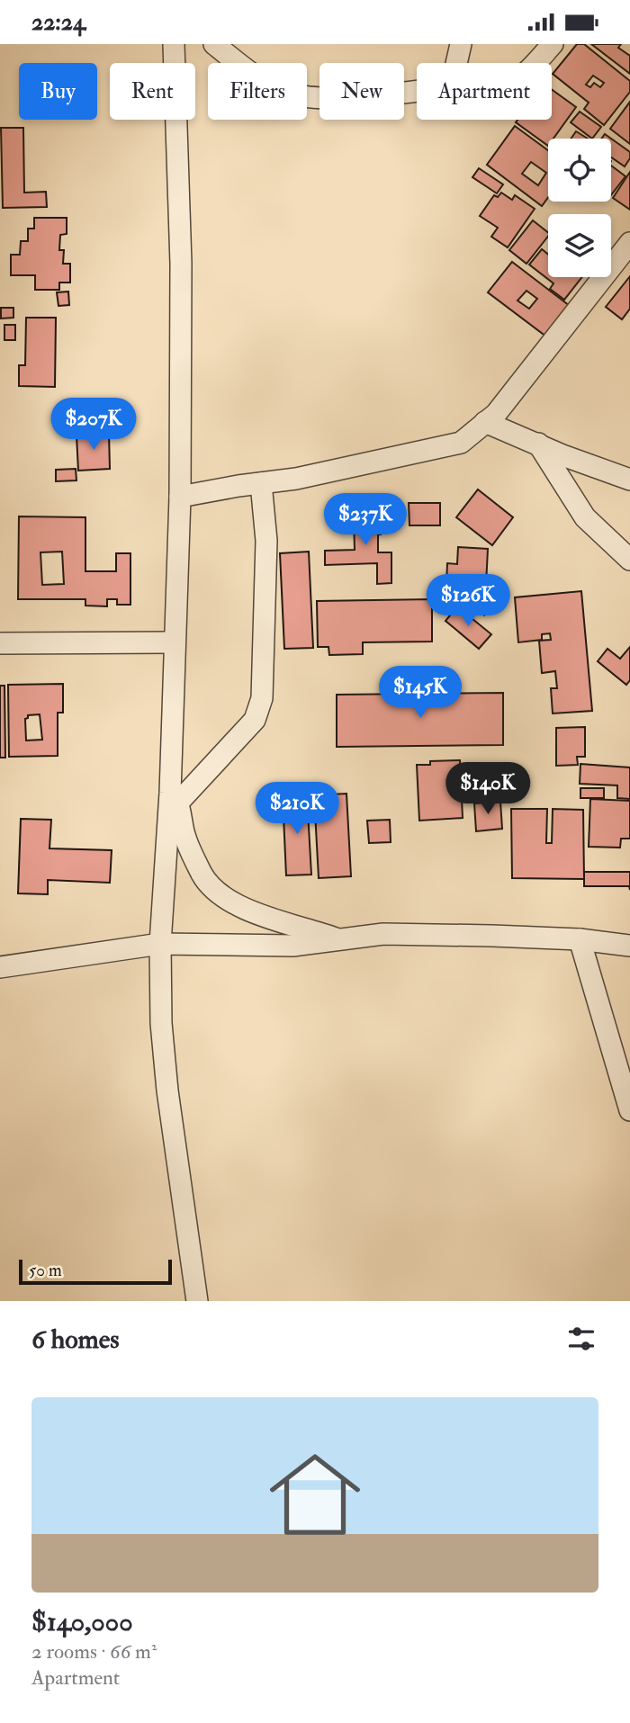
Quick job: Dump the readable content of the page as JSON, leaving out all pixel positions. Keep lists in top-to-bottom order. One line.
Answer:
{"scale_bar":"50 m","page":{"status":"22:24","chip":["Buy","Rent","Filters","New","Apartment"],"price":["$207K","$237K","$126K","$145K","$140K","$210K"],"scale":"50 m","heading":"6 homes","list":[{"name":"$140,000","note":"2 rooms · 66 m² · Apartment"}]}}
